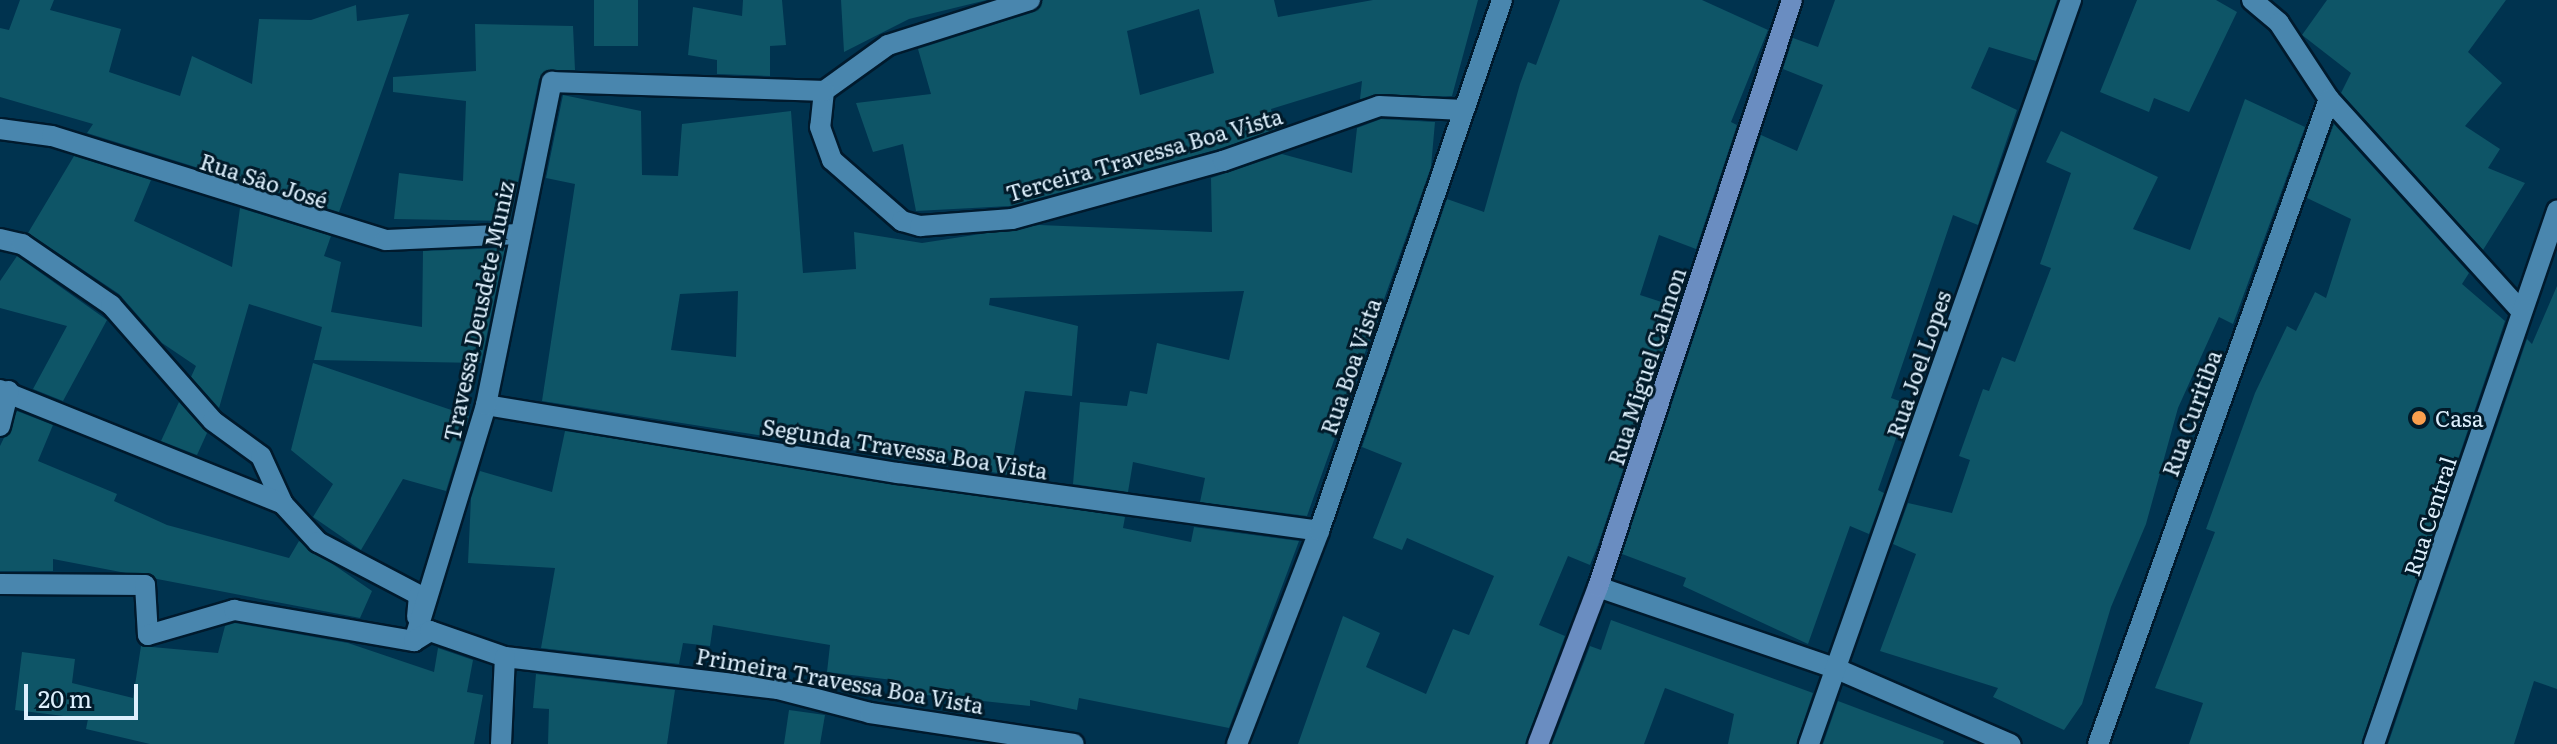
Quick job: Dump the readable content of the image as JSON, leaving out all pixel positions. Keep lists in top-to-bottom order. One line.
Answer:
{"streets":{"street":["Terceira Travessa Boa Vista","Rua Sâo José","Travessa Deusdete Muniz","Rua Joel Lopes","Rua Boa Vista","Rua Miguel Calmon","Rua Curitiba","Segunda Travessa Boa Vista","Rua Central","Primeira Travessa Boa Vista"]},"crossings":[["Terceira Travessa Boa Vista","Travessa Deusdete Muniz"],["Terceira Travessa Boa Vista","Rua Boa Vista"],["Rua Sâo José","Travessa Deusdete Muniz"],["Travessa Deusdete Muniz","Segunda Travessa Boa Vista"],["Travessa Deusdete Muniz","Primeira Travessa Boa Vista"],["Rua Boa Vista","Segunda Travessa Boa Vista"]],"places":["Casa"],"scale_bar":"20 m"}
